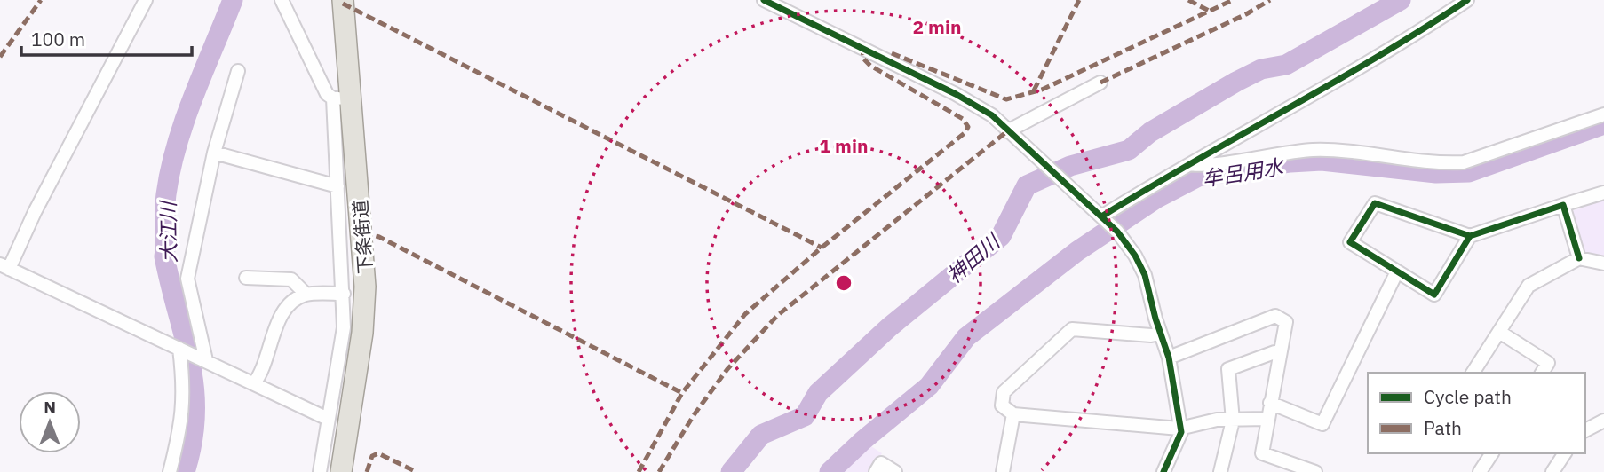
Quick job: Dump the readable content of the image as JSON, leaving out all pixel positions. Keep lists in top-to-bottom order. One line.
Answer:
{"streets":{"main road":["下条街道"]},"water":["牟呂用水","大江川","神田川"],"legend":["Cycle path","Path"],"scale_bar":"100 m","north":"top","rings":["2 min","1 min"]}
